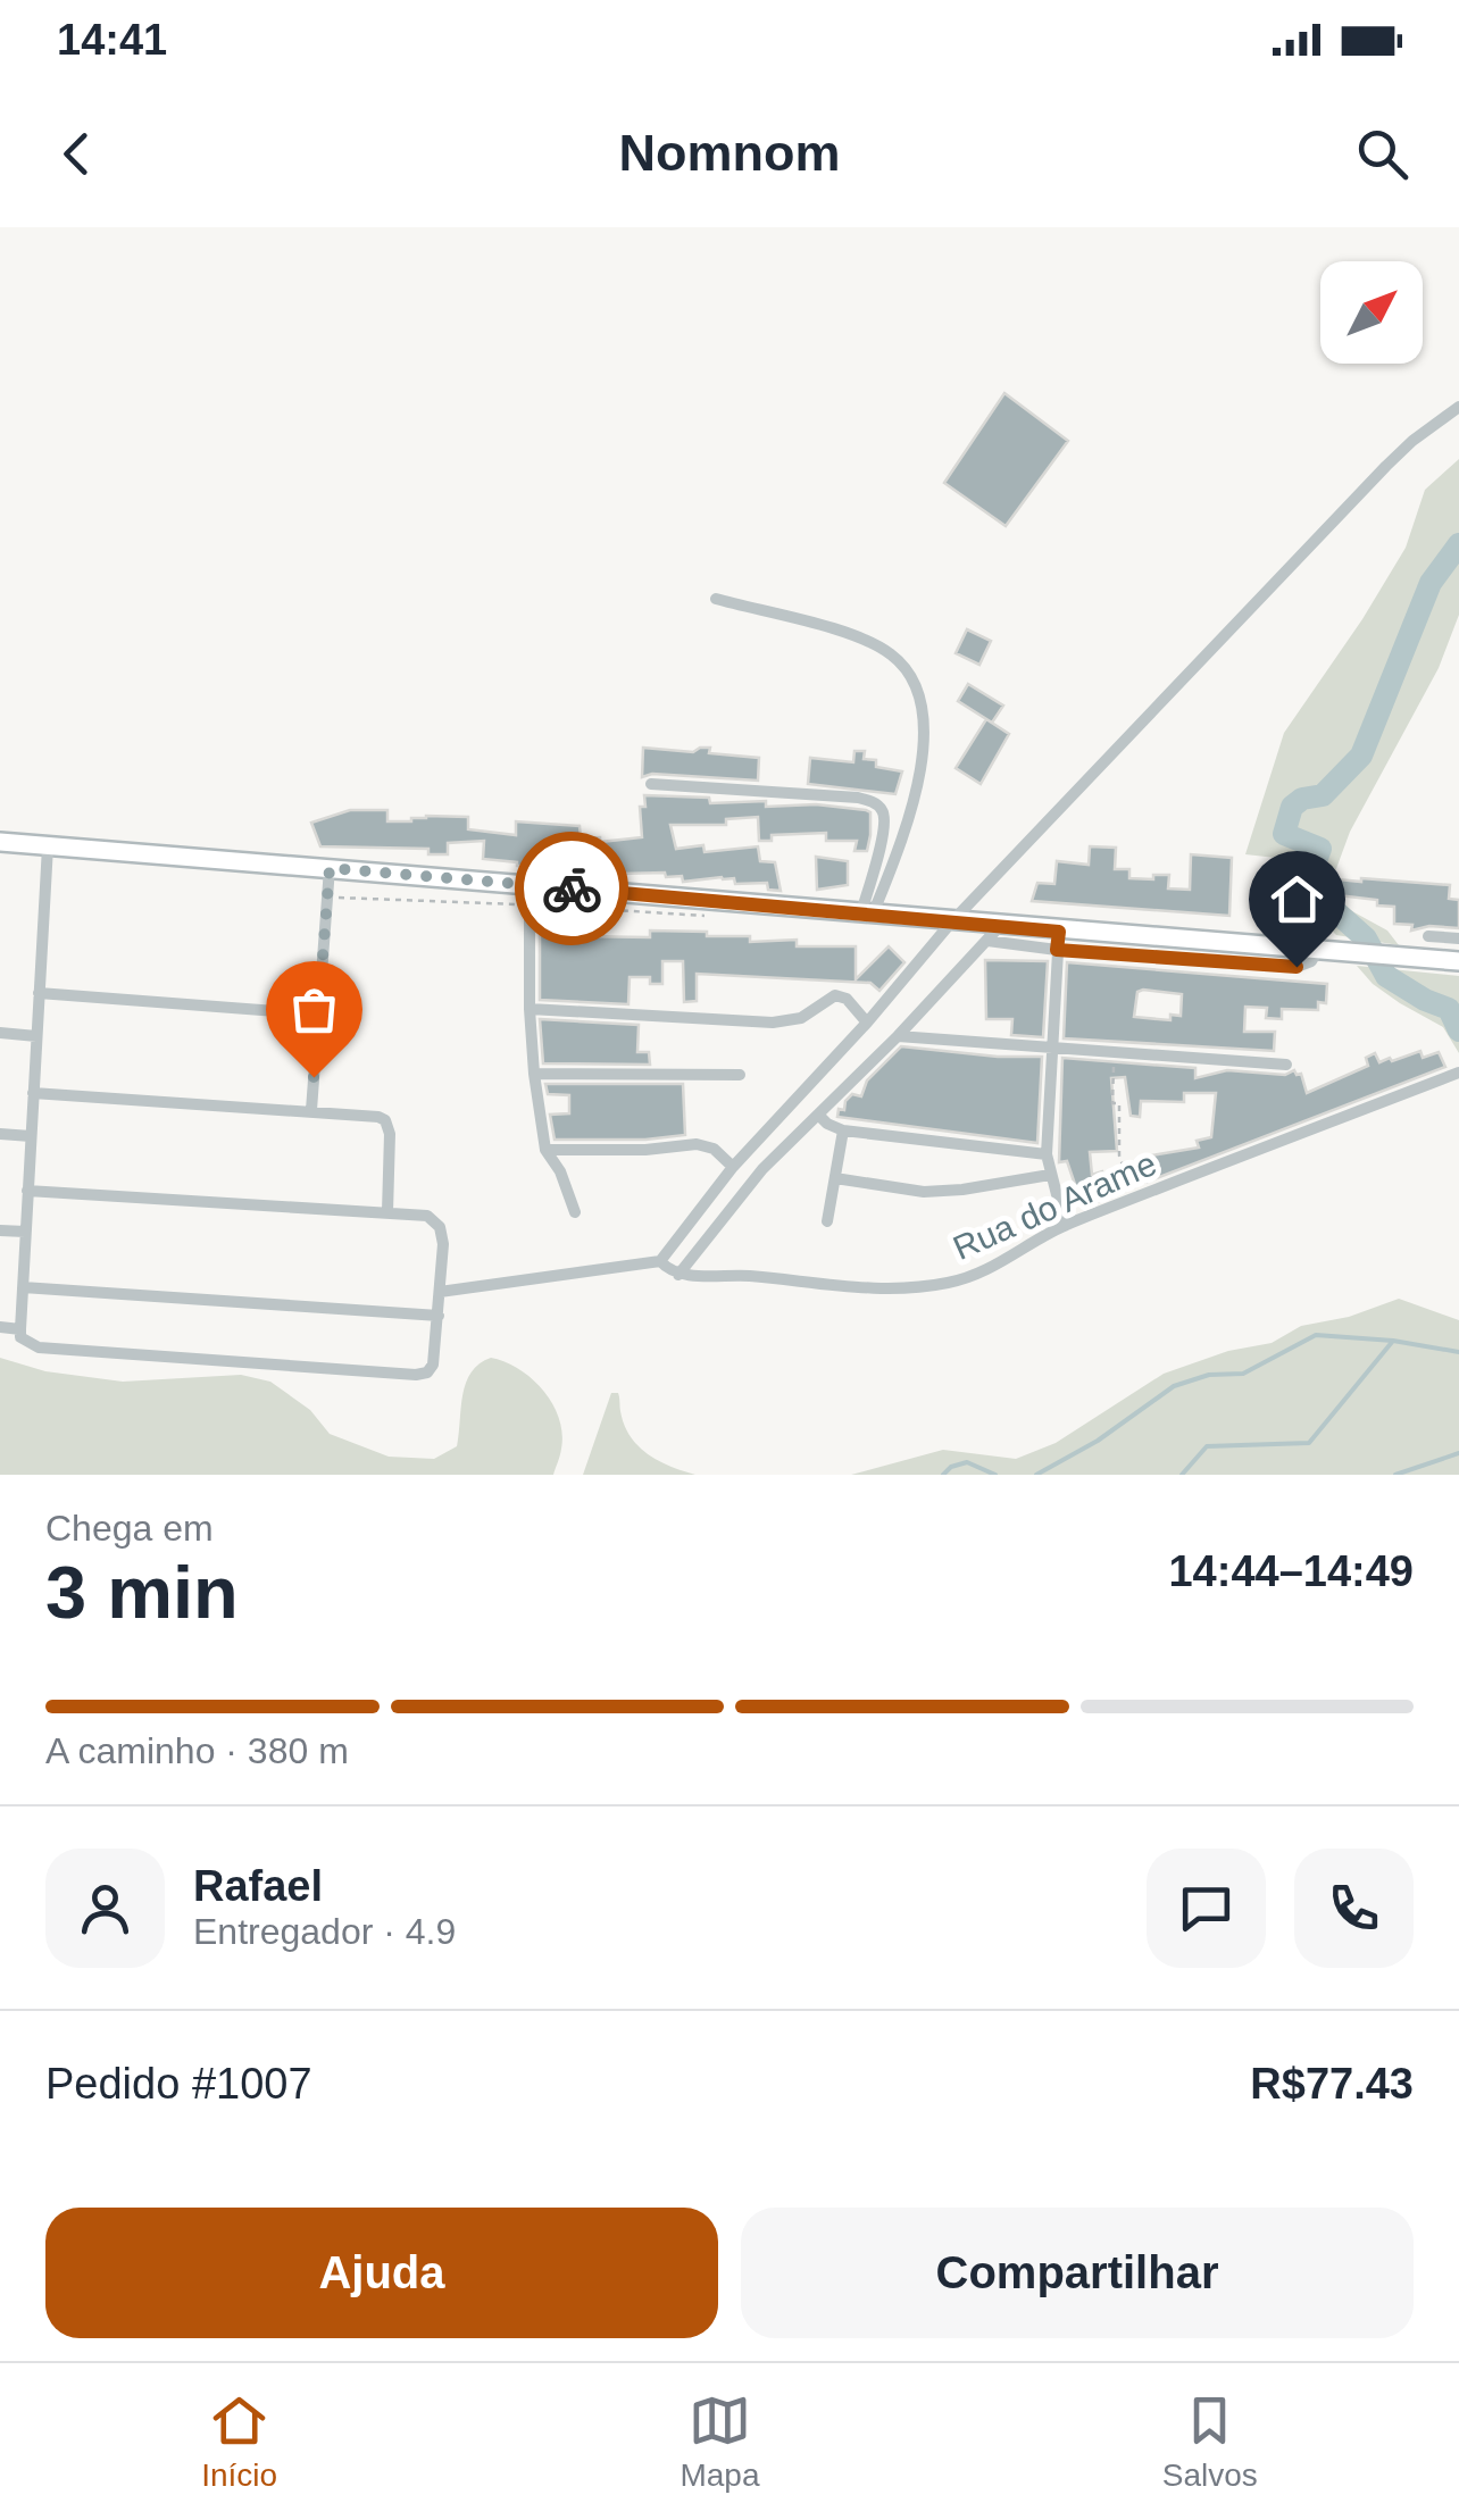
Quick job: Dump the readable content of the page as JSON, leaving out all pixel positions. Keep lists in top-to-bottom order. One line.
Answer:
{"streets":{"street":["Rua do Arame"]},"north":"top right","page":{"status":"14:41","header":"Nomnom","heading":["3 min","Chega em","14:44–14:49"],"panel":["Rafael","Entregador · 4.9","Pedido #1007","R$77.43"],"bar":"A caminho · 380 m","buttons":["Ajuda","Compartilhar"],"tabs":["Início","Mapa","Salvos"]}}
